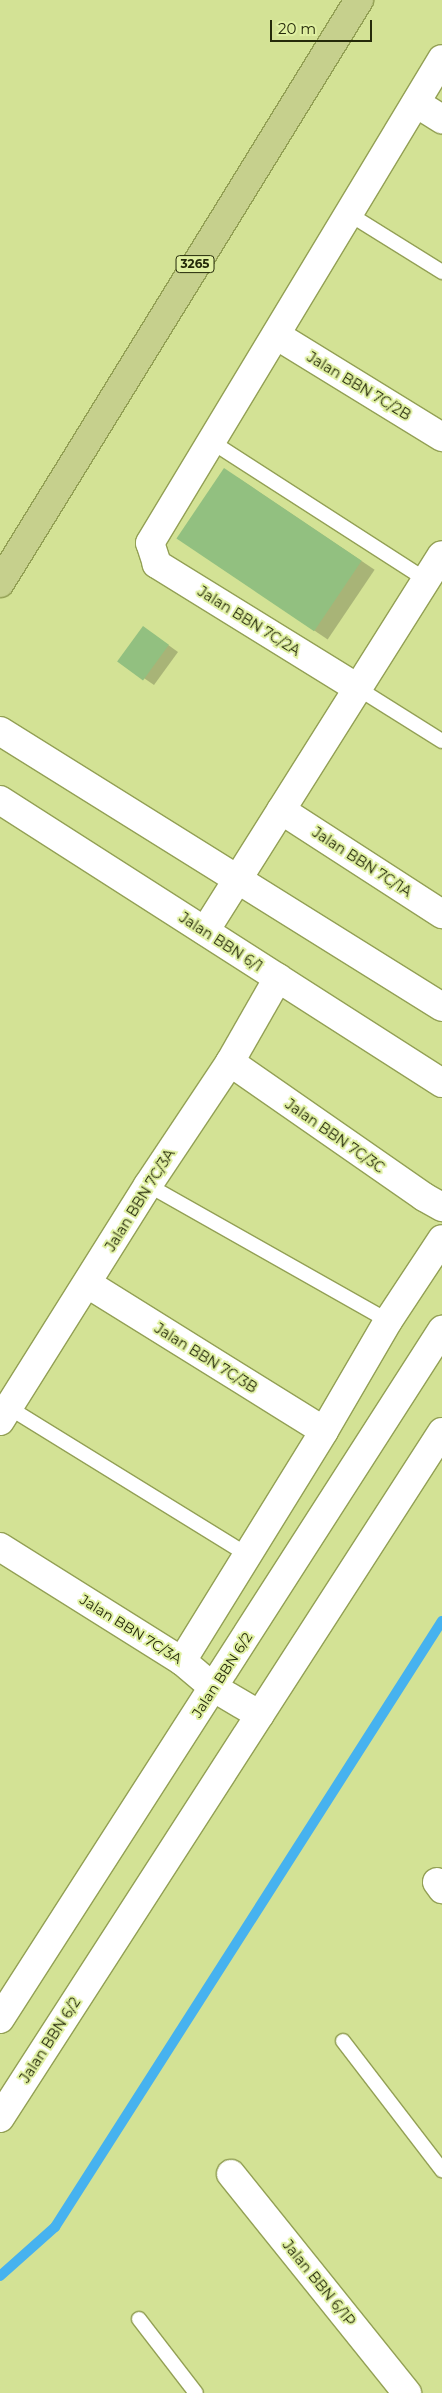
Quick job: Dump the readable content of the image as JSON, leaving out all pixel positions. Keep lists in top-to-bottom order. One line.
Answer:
{"streets":{"main road":["3265"],"street":["Jalan BBN 7C/2B","Jalan BBN 7C/2A","Jalan BBN 7C/1A","Jalan BBN 6/1","Jalan BBN 7C/3C","Jalan BBN 7C/3A","Jalan BBN 7C/3B","Jalan BBN 6/2","Jalan BBN 6/1P"]},"crossings":[["Jalan BBN 6/1","Jalan BBN 7C/3A"],["Jalan BBN 7C/3C","Jalan BBN 7C/3A"],["Jalan BBN 7C/3A","Jalan BBN 7C/3B"],["Jalan BBN 7C/3A","Jalan BBN 6/2"]],"scale_bar":"20 m"}
